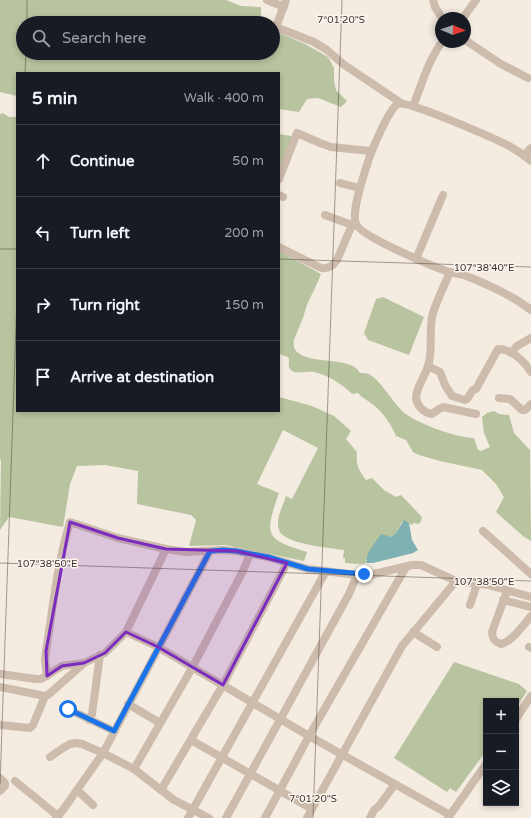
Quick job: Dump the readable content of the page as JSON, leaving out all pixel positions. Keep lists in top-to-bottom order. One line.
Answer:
{"north":"right","page":{"search":"Search here","heading":["5 min","Walk · 400 m"],"list":[["Continue","50 m"],["Turn left","200 m"],["Turn right","150 m"],"Arrive at destination"],"map_buttons":["+","−"]},"coordinates":["7°01'20\"S","107°38'40\"E","107°38'50\"E"]}
